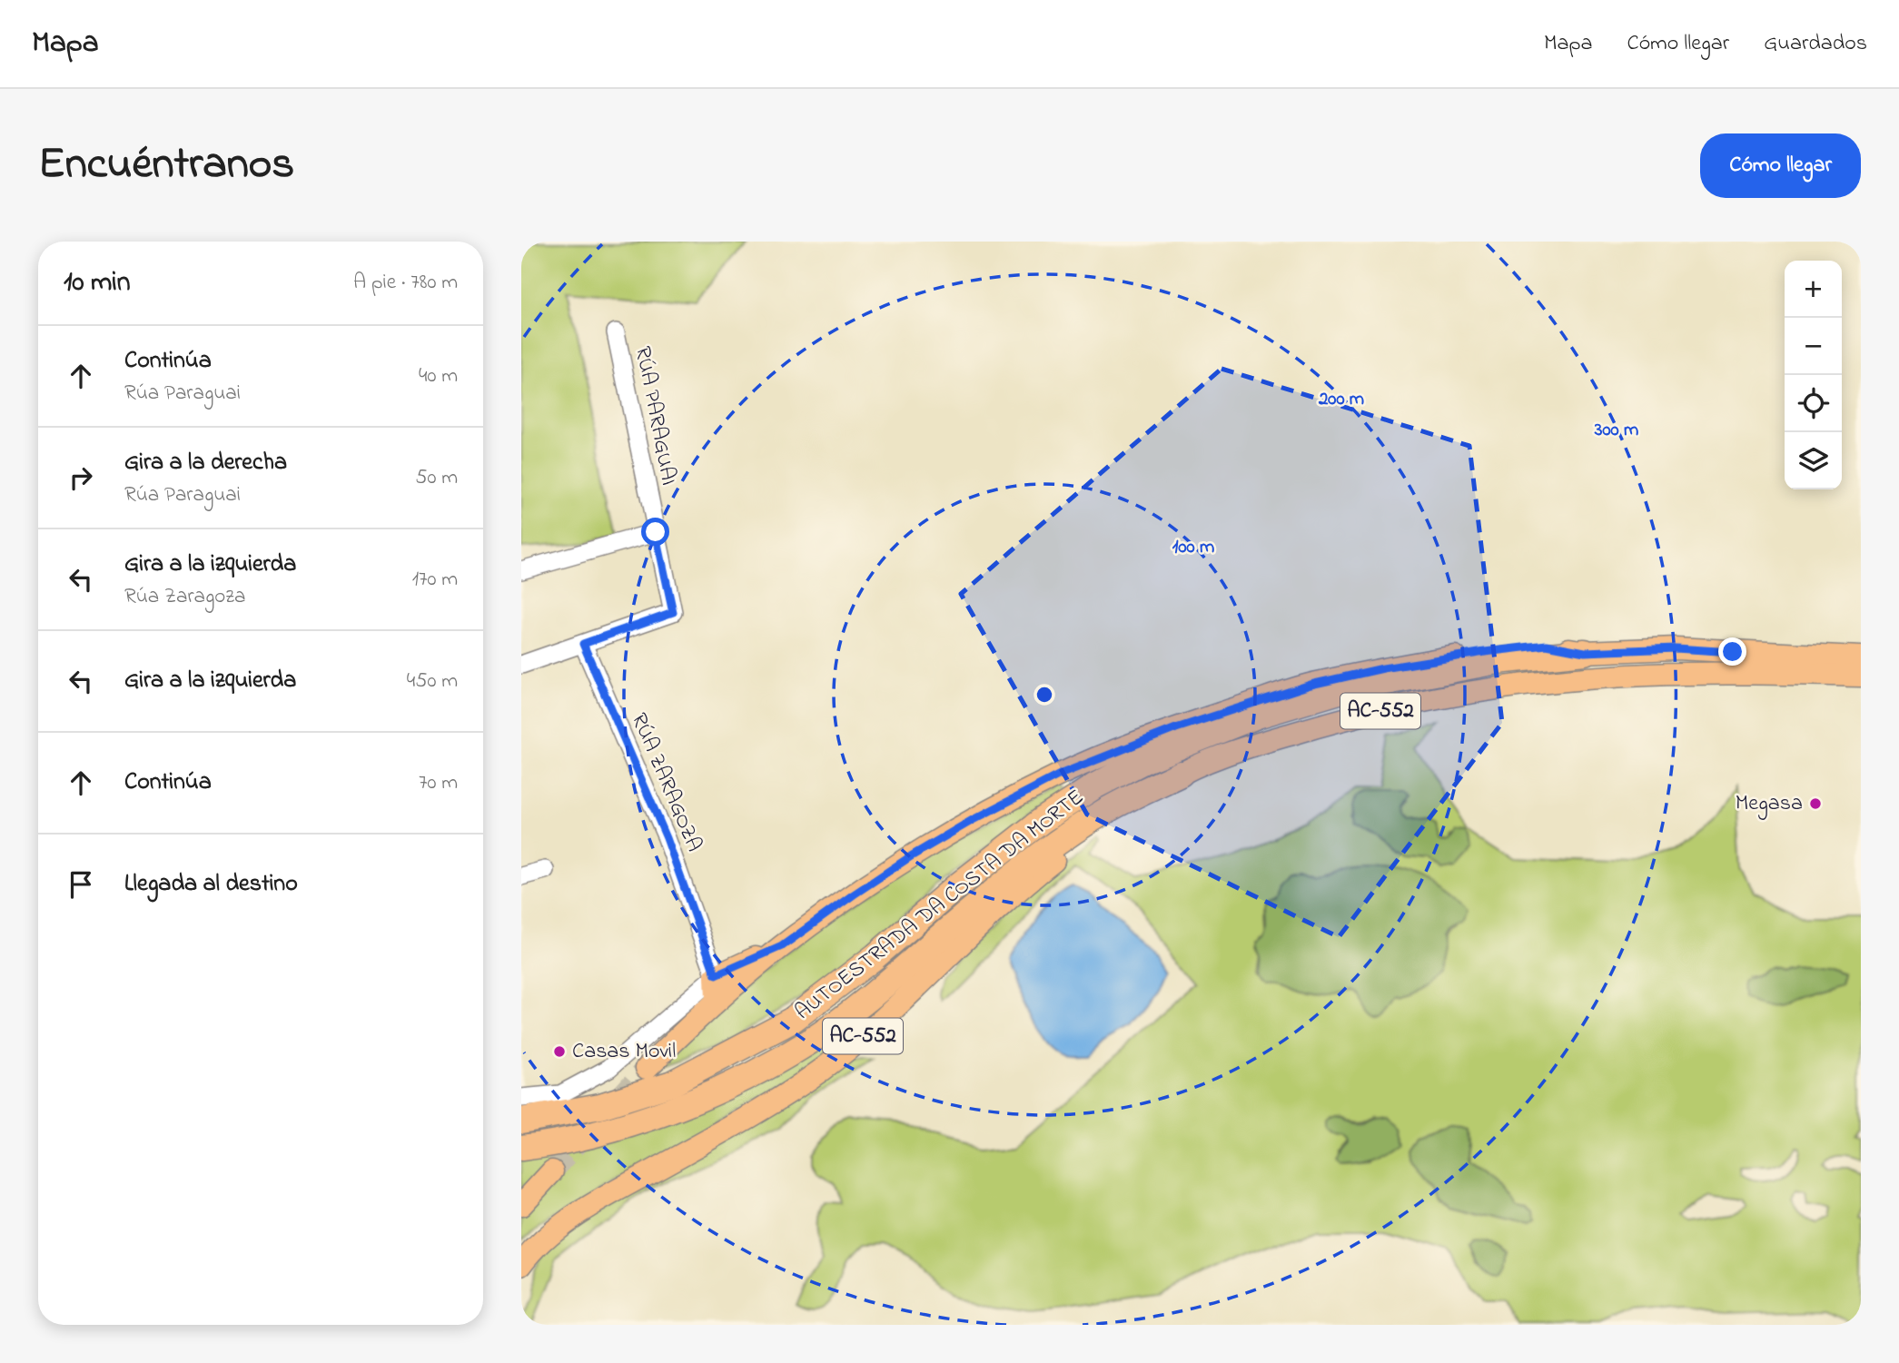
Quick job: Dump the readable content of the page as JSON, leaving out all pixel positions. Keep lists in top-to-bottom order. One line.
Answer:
{"streets":{"highway":["AUTOESTRADA DA COSTA DA MORTE"],"main road":["AC-552"],"street":["RÚA PARAGUAI","RÚA ZARAGOZA"]},"crossings":[["RÚA PARAGUAI","RÚA ZARAGOZA"],["AC-552","AUTOESTRADA DA COSTA DA MORTE"]],"places":["Megasa","Casas Movil"],"page":{"header":"Mapa","nav":["Mapa","Cómo llegar","Guardados"],"title":"Encuéntranos","buttons":"Cómo llegar","heading":["10 min","A pie · 780 m"],"map_buttons":["+","−"],"list":[["Continúa","Rúa Paraguai","40 m"],["Gira a la derecha","Rúa Paraguai","50 m"],["Gira a la izquierda","Rúa Zaragoza","170 m"],["Gira a la izquierda","450 m"],["Continúa","70 m"],"Llegada al destino"]},"rings":["200 m","300 m","100 m"]}
